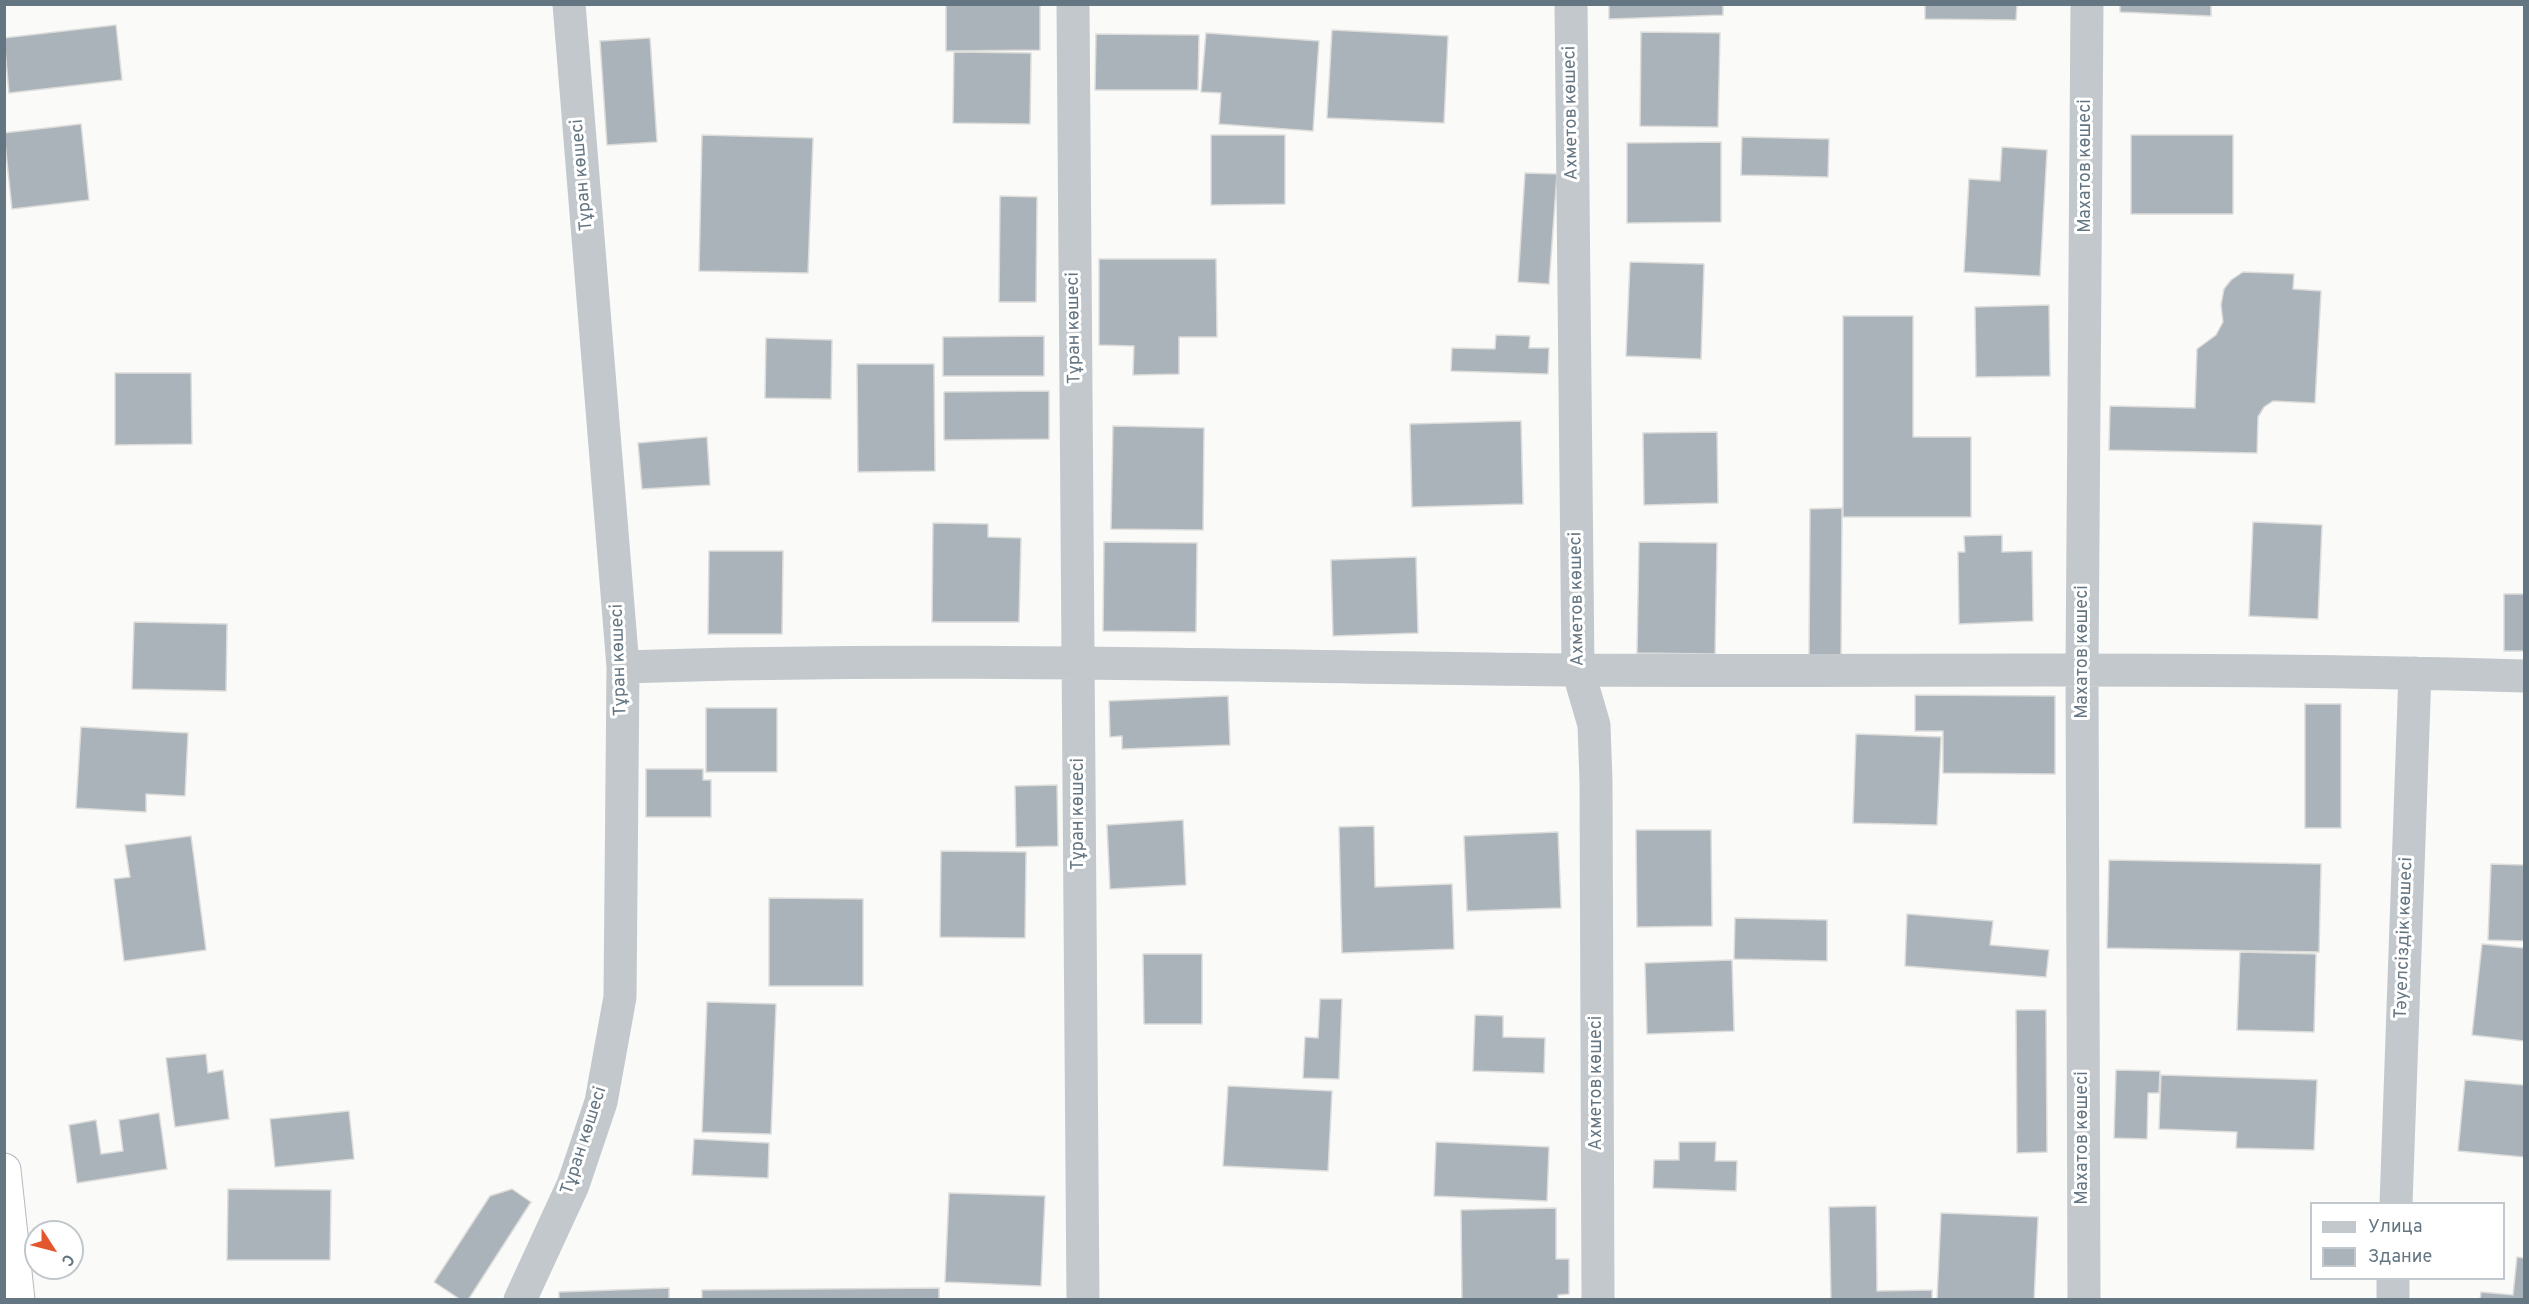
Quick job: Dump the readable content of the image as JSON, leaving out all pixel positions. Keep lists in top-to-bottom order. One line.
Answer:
{"streets":{"street":["Ахметов көшесі","Махатов көшесі","Тұран көшесі","Тәуелсіздік көшесі"]},"legend":["Улица","Здание"],"north":"bottom right"}
